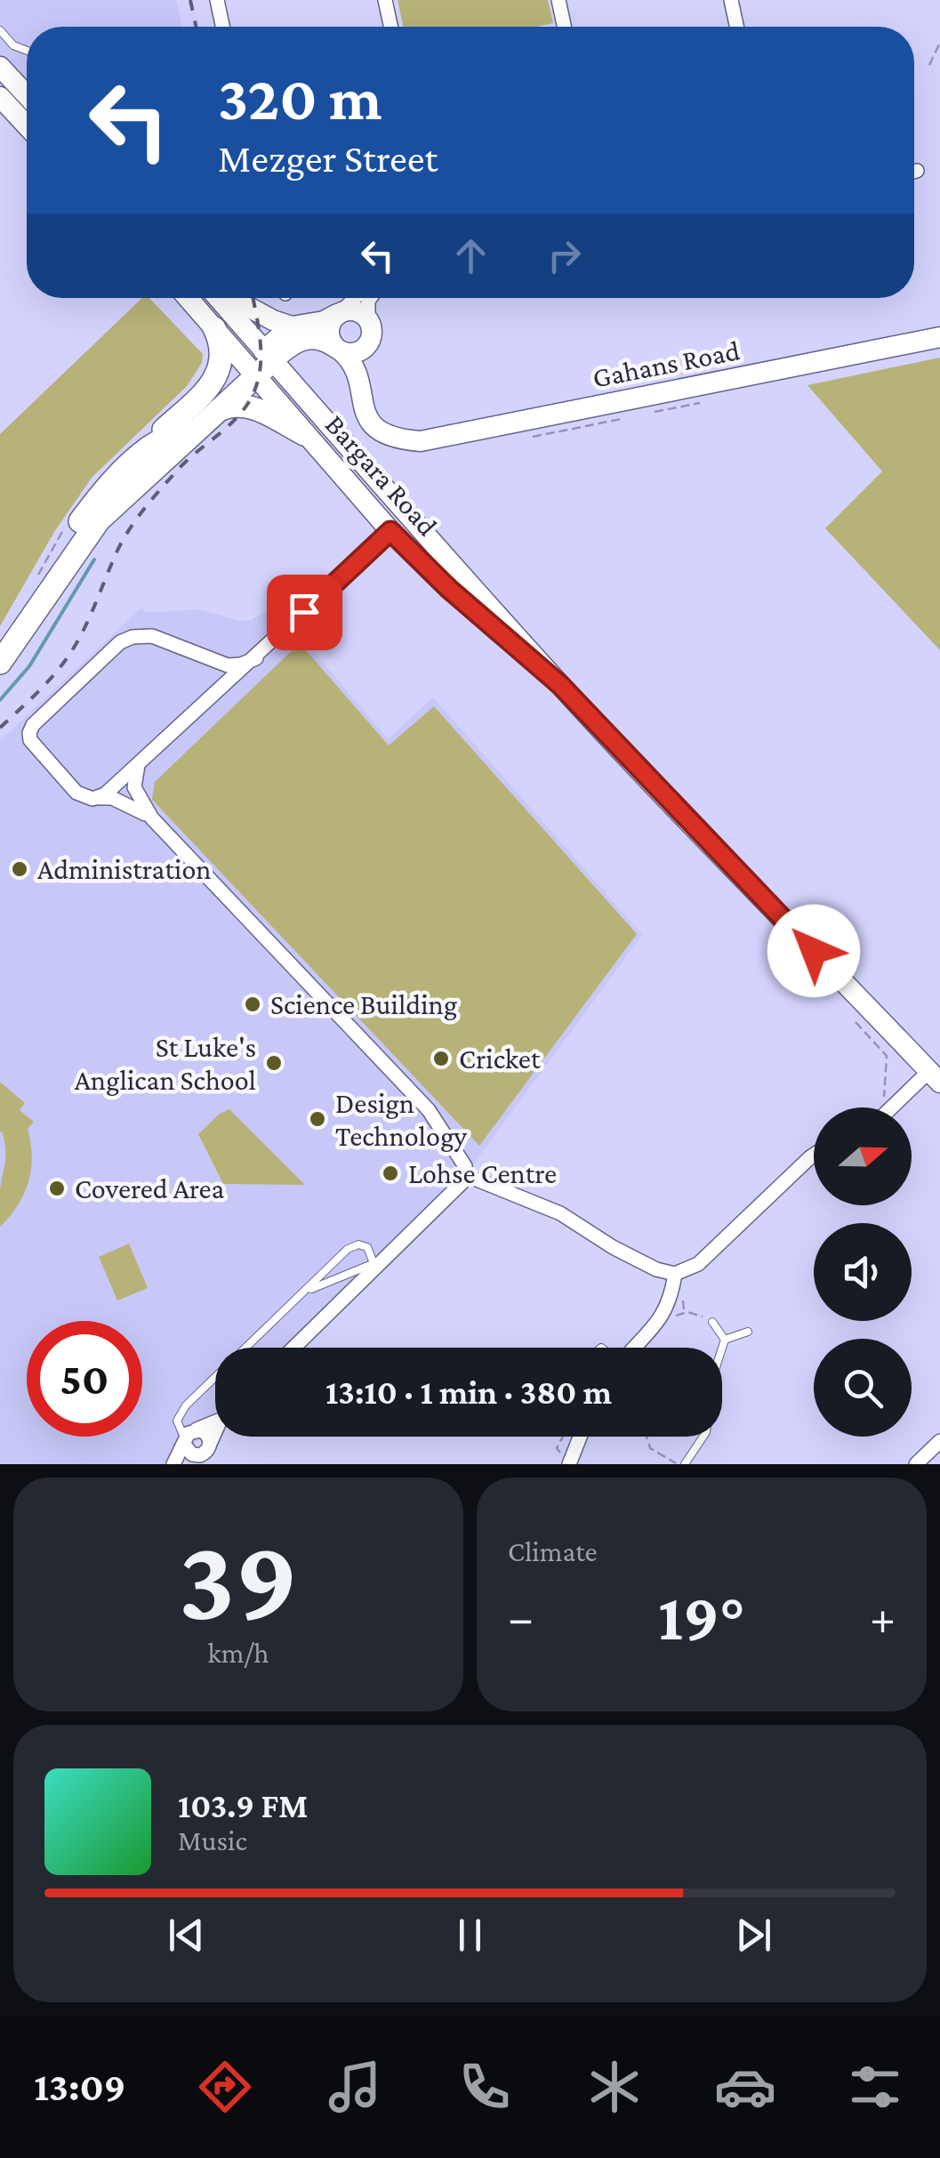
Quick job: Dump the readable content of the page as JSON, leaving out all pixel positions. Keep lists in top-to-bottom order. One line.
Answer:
{"streets":{"main road":["Gahans Road","Bargara Road"]},"places":["Administration","Science Building","Cricket","St Luke's Anglican School","Design Technology","Lohse Centre","Covered Area"],"north":"right","page":{"turn":["320 m","Mezger Street"],"limit":"50","trip":"13:10 · 1 min · 380 m","tile":[["39","km/h"],"Climate"],"heat":["−","19°","+"],"song":["103.9 FM","Music"],"tabs":"13:09"}}
